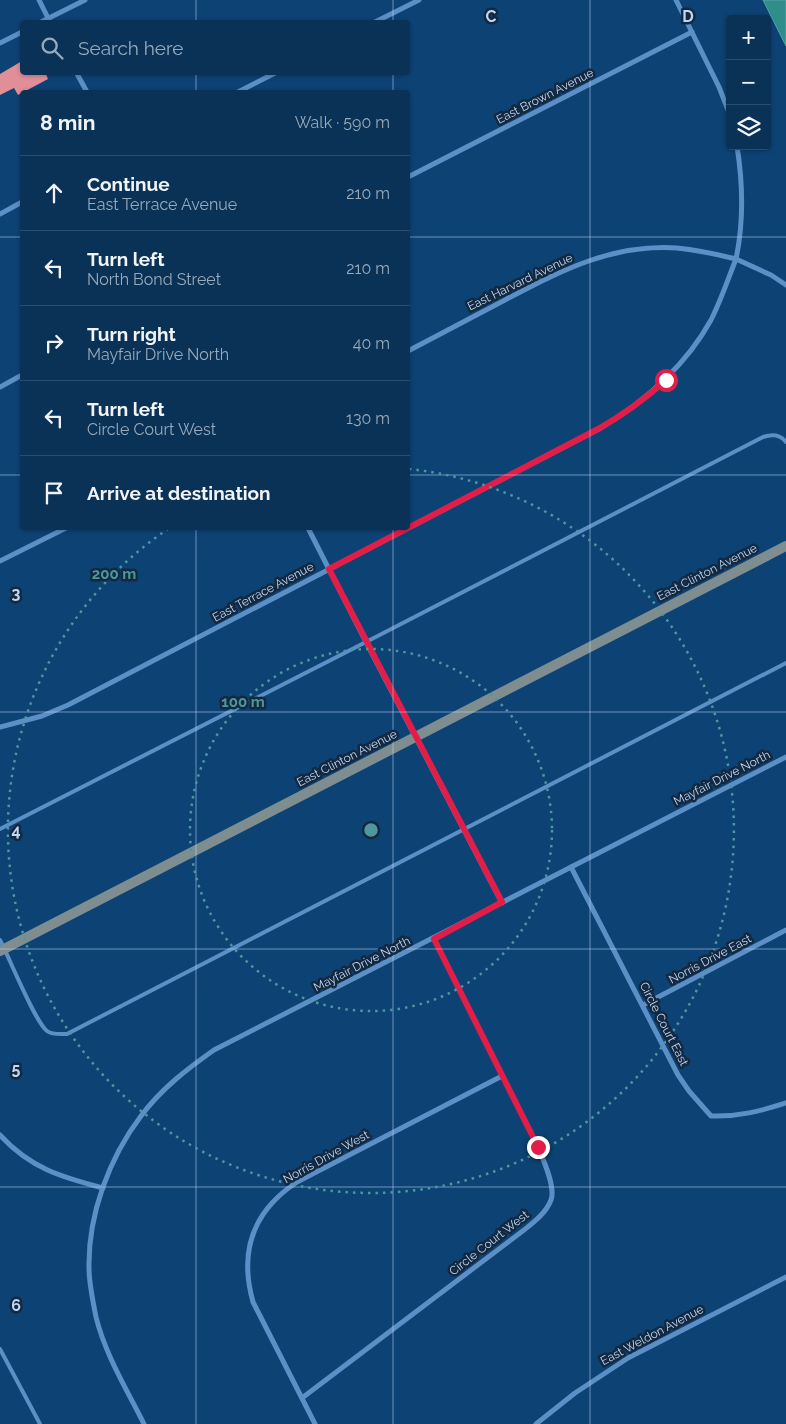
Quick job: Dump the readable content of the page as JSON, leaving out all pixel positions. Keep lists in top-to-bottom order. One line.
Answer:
{"streets":{"main road":["East Clinton Avenue"],"street":["East Brown Avenue","East Harvard Avenue","East Terrace Avenue","Mayfair Drive North","Norris Drive East","Circle Court East","Norris Drive West","Circle Court West","East Weldon Avenue"]},"crossings":[["East Harvard Avenue","East Terrace Avenue"],["Mayfair Drive North","Circle Court East"],["Mayfair Drive North","Circle Court West"],["Norris Drive East","Circle Court East"],["Norris Drive West","Circle Court West"]],"page":{"map_buttons":["+","−"],"search":"Search here","heading":["8 min","Walk · 590 m"],"list":[["Continue","East Terrace Avenue","210 m"],["Turn left","North Bond Street","210 m"],["Turn right","Mayfair Drive North","40 m"],["Turn left","Circle Court West","130 m"],"Arrive at destination"]},"grid":{"columns":["C","D"],"rows":["3","4","5","6"]},"rings":["200 m","100 m"]}
